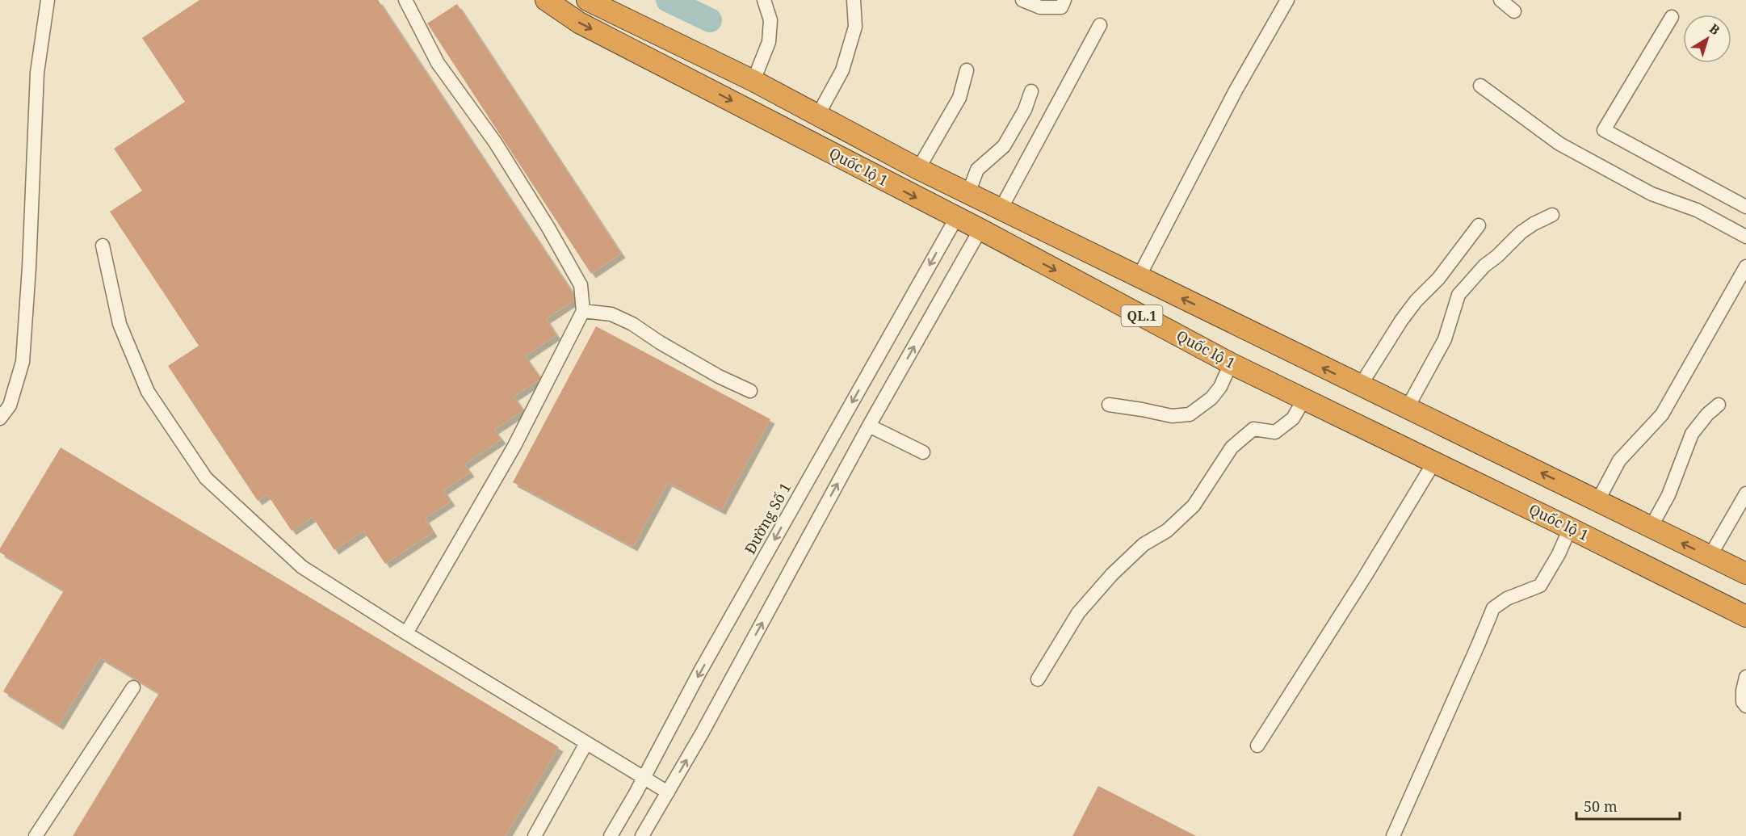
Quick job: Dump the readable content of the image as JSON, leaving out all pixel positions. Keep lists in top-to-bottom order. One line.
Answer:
{"streets":{"highway":["Quốc lộ 1","QL.1"],"street":["Đường Số 1"]},"crossings":[["Quốc lộ 1","Đường Số 1"]],"scale_bar":"50 m","north":"top right"}
